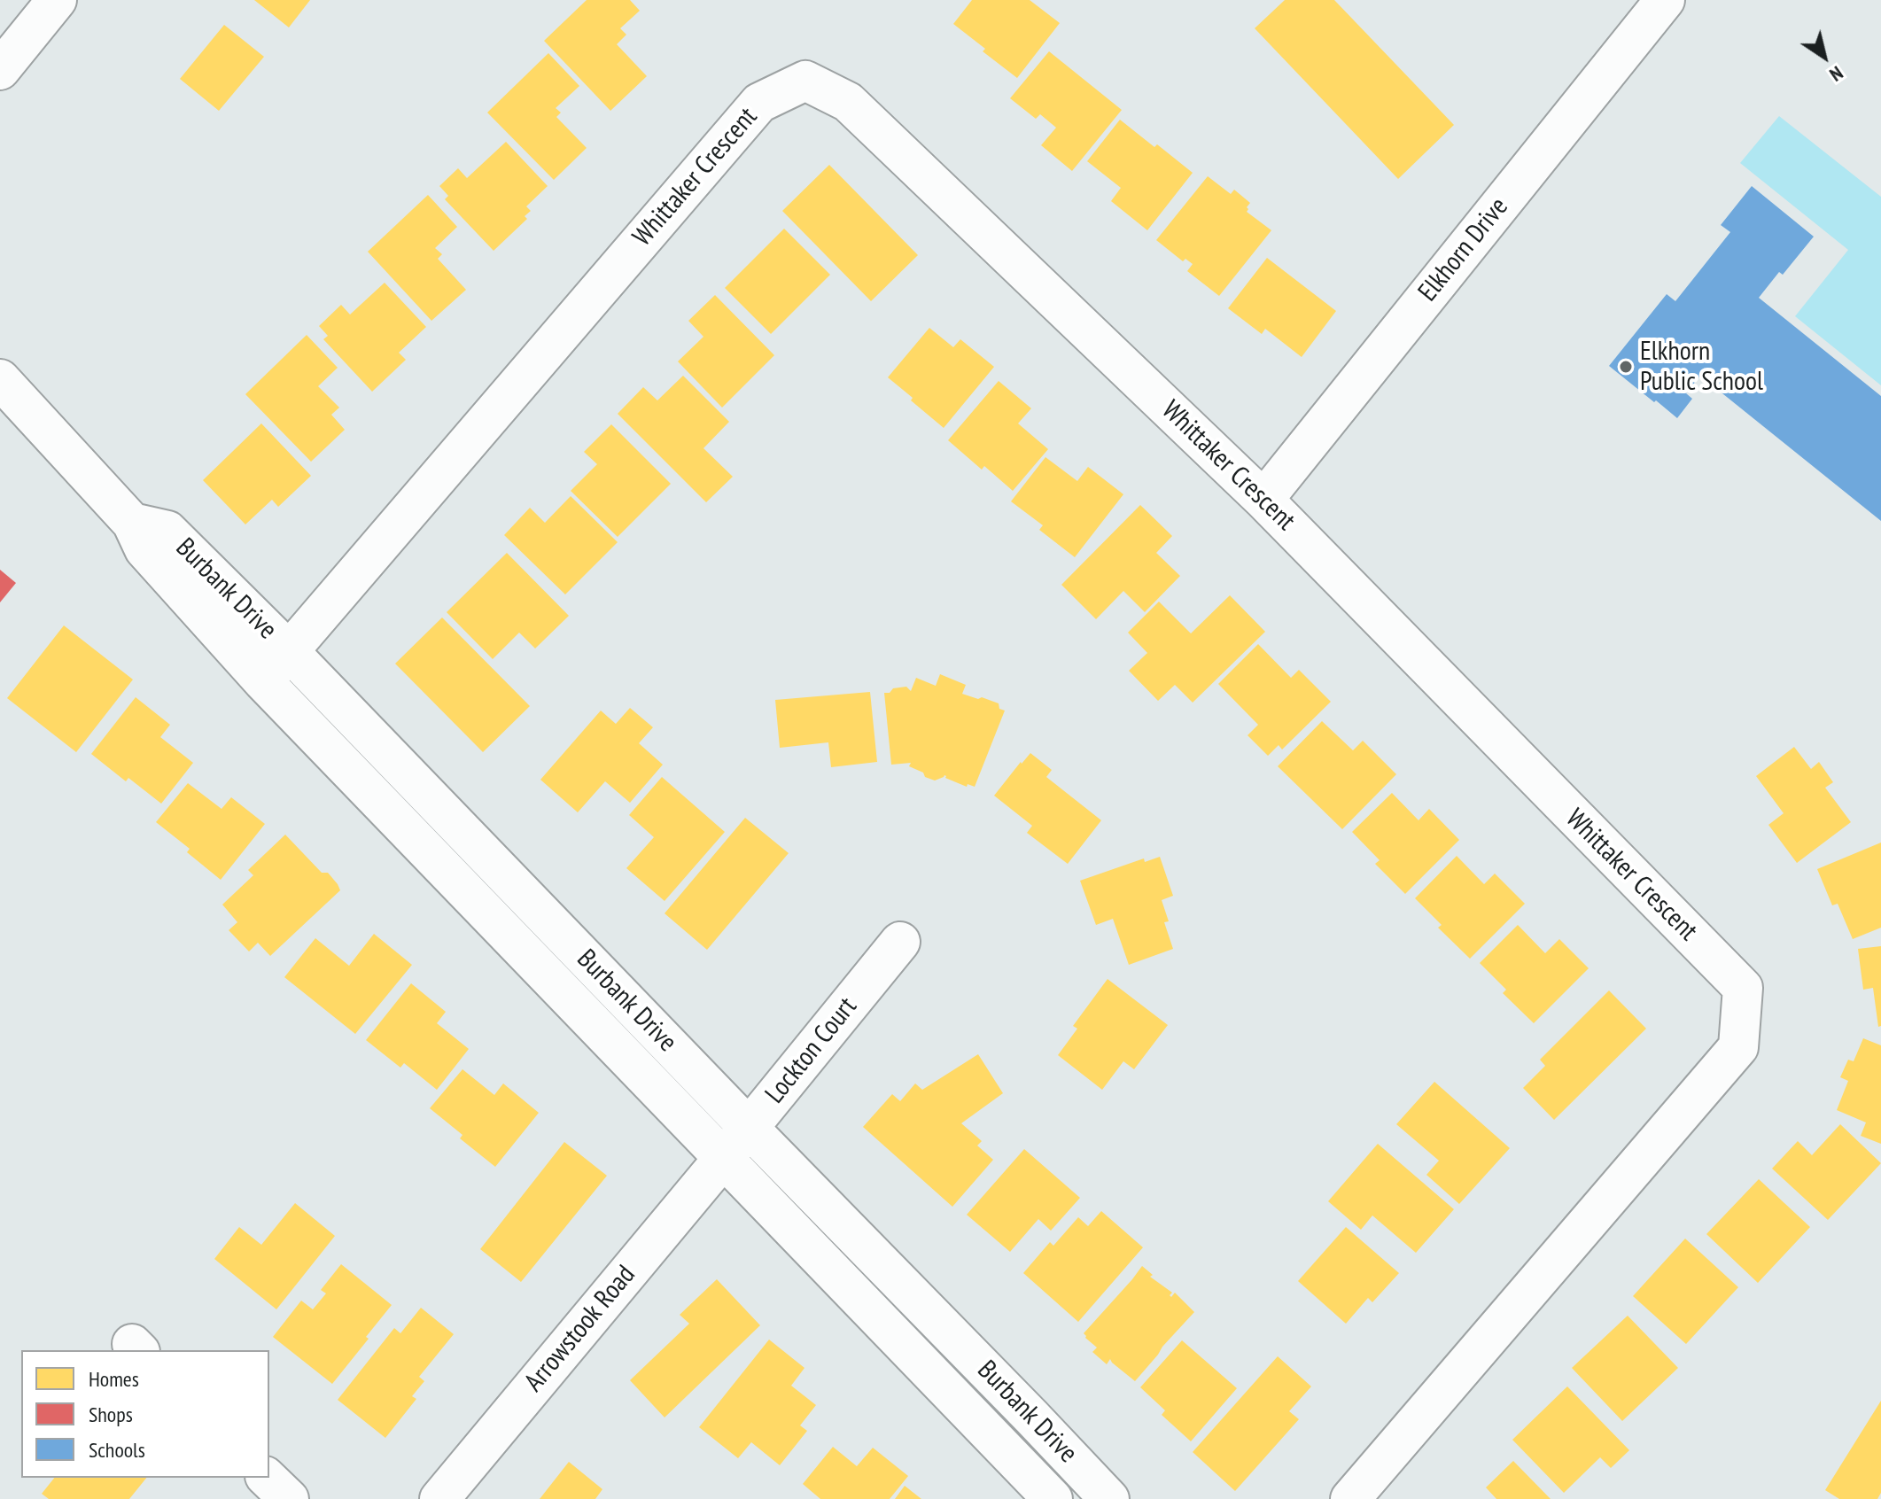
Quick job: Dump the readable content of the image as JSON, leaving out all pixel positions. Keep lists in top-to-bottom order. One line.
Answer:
{"streets":{"street":["Whittaker Crescent","Elkhorn Drive","Burbank Drive","Lockton Court","Arrowstook Road"]},"crossings":[["Whittaker Crescent","Elkhorn Drive"],["Whittaker Crescent","Burbank Drive"],["Burbank Drive","Lockton Court"],["Burbank Drive","Arrowstook Road"],["Lockton Court","Arrowstook Road"]],"places":["Elkhorn Public School"],"legend":["Homes","Shops","Schools"],"north":"bottom right"}
